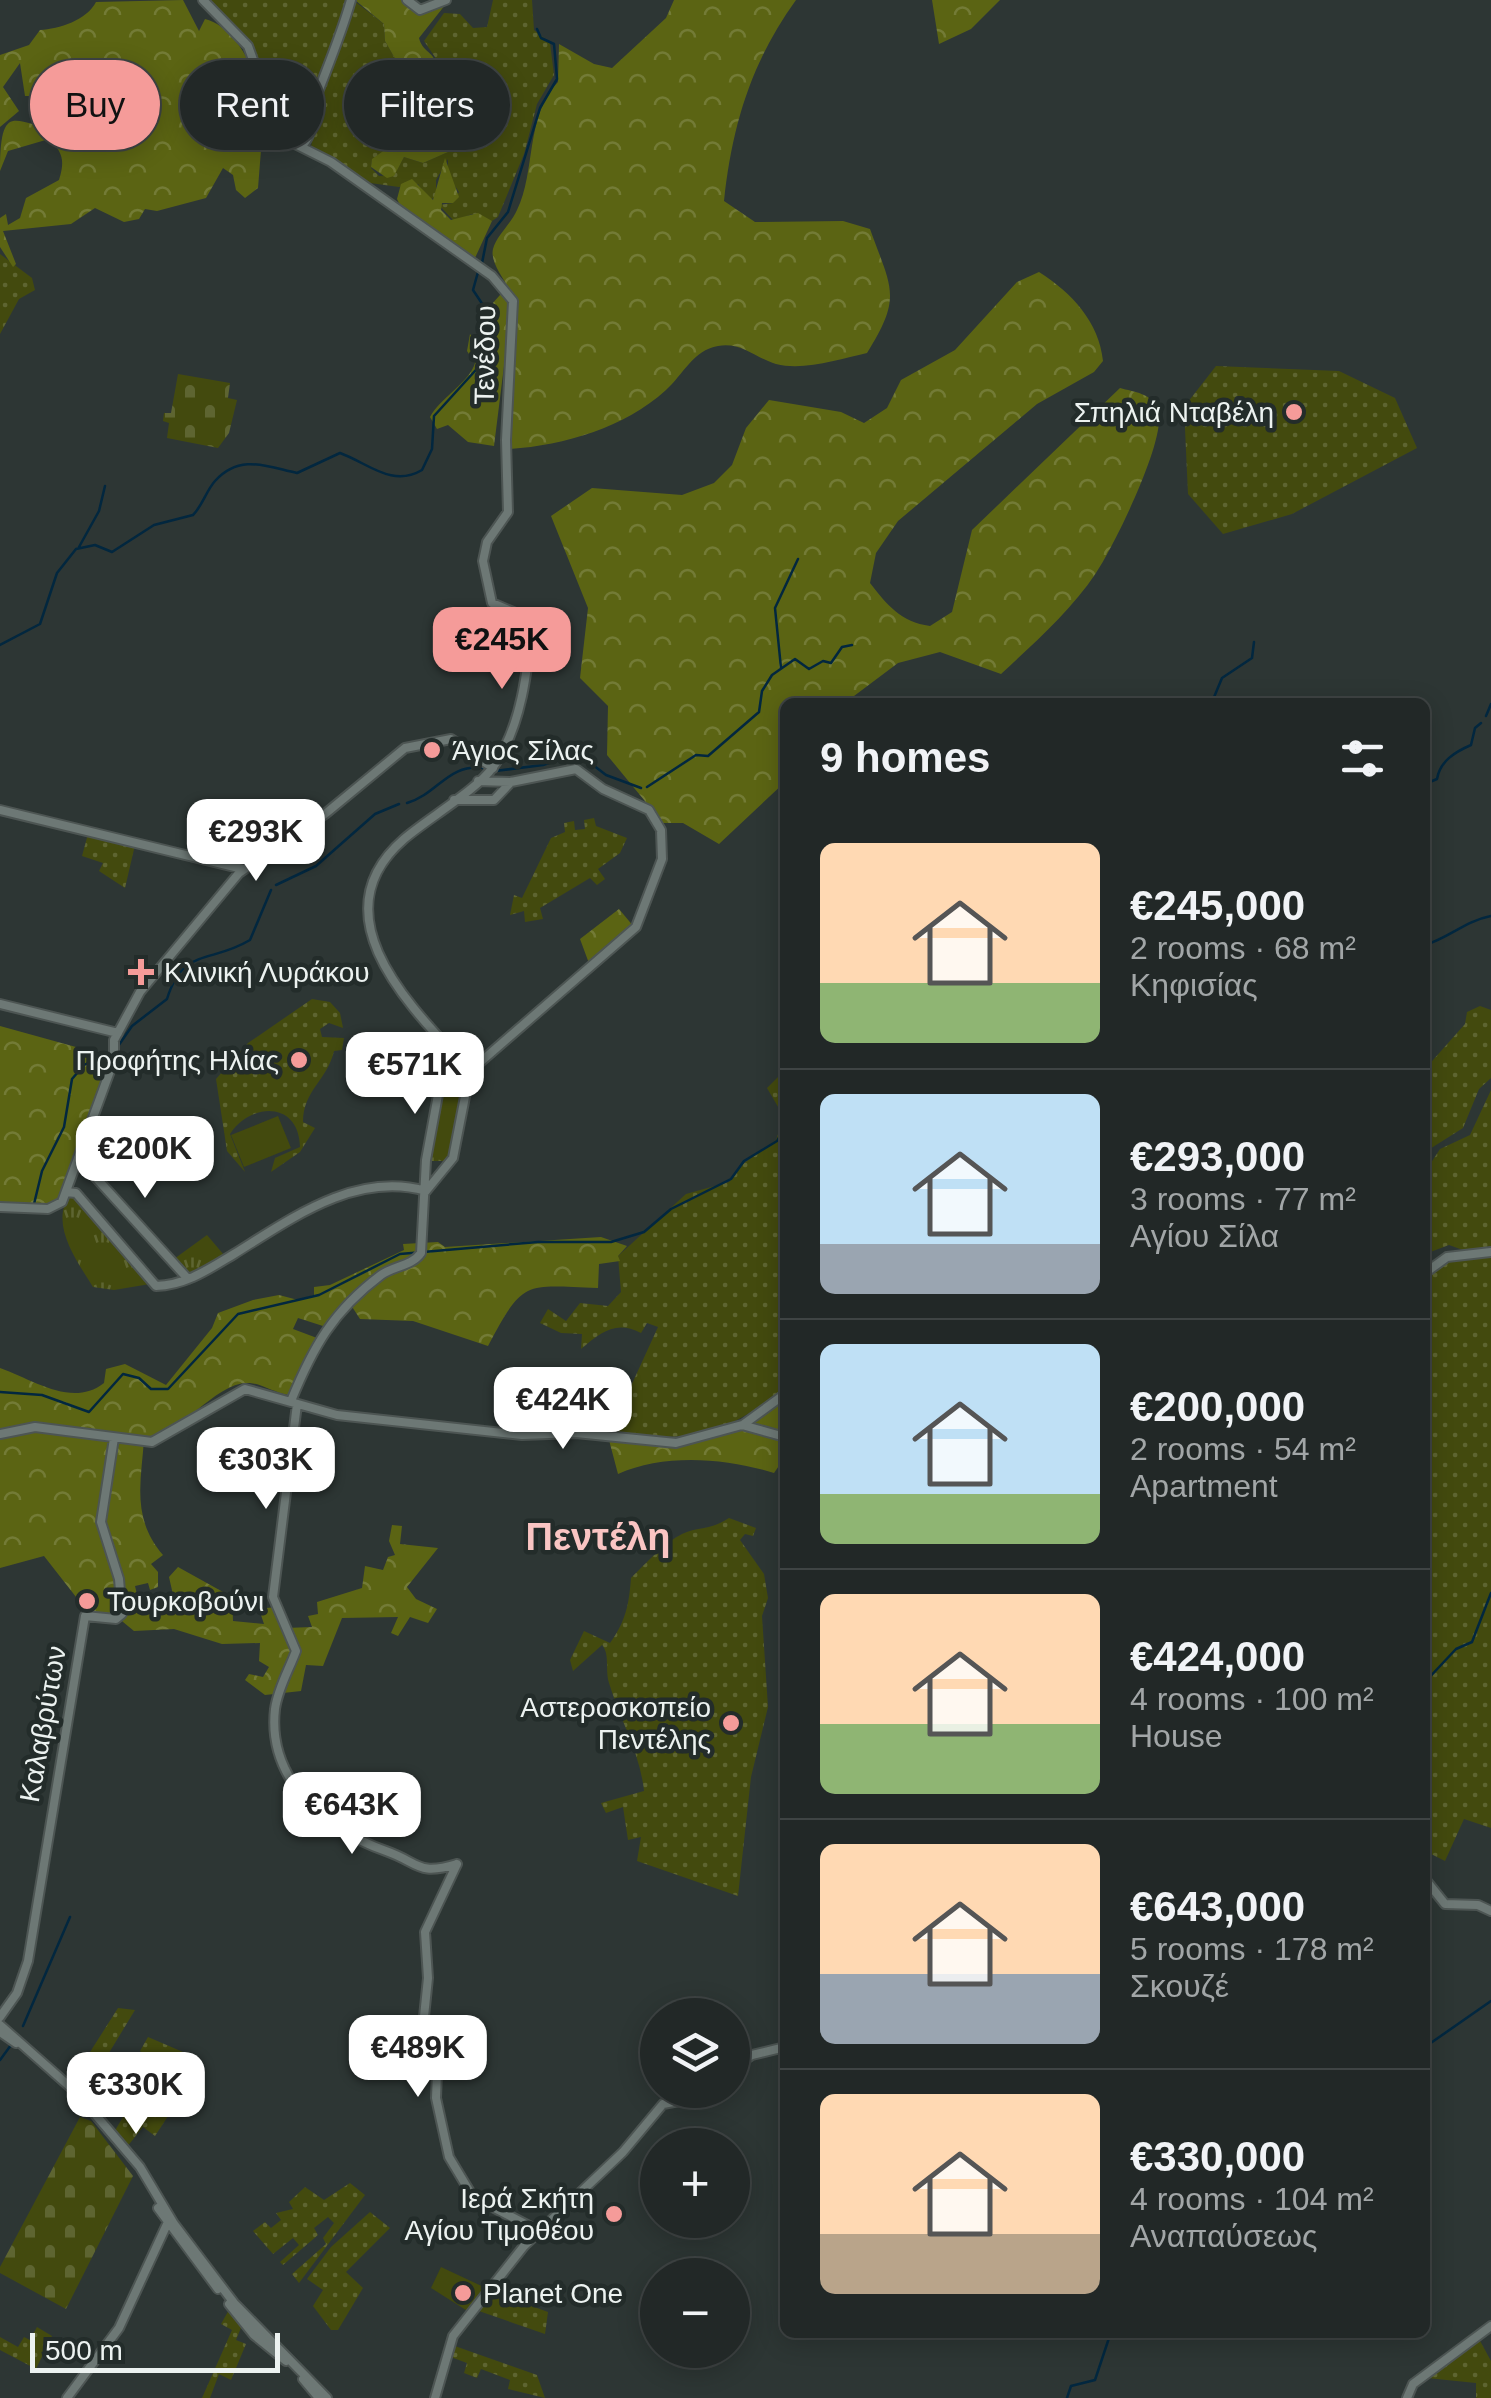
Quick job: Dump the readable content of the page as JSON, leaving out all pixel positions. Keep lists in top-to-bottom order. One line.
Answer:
{"streets":{"street":["Τενέδου","Καλαβρύτων"]},"districts":["Πεντέλη"],"places":{"other":["Σπηλιά Νταβέλη","Άγιος Σίλας","Προφήτης Ηλίας","Τουρκοβούνι","Αστεροσκοπείο Πεντέλης","Ιερά Σκήτη Αγίου Τιμοθέου","Planet One"],"health":["Κλινική Λυράκου"]},"scale_bar":"500 m","page":{"chip":["Buy","Rent","Filters"],"price":["€245K","€293K","€571K","€200K","€424K","€303K","€643K","€489K","€330K"],"heading":"9 homes","list":[{"name":"€245,000","note":"2 rooms · 68 m² · Κηφισίας"},{"name":"€293,000","note":"3 rooms · 77 m² · Αγίου Σίλα"},{"name":"€200,000","note":"2 rooms · 54 m² · Apartment"},{"name":"€424,000","note":"4 rooms · 100 m² · House"},{"name":"€643,000","note":"5 rooms · 178 m² · Σκουζέ"},{"name":"€330,000","note":"4 rooms · 104 m² · Αναπαύσεως"}],"map_buttons":["+","−"],"scale":"500 m"}}
